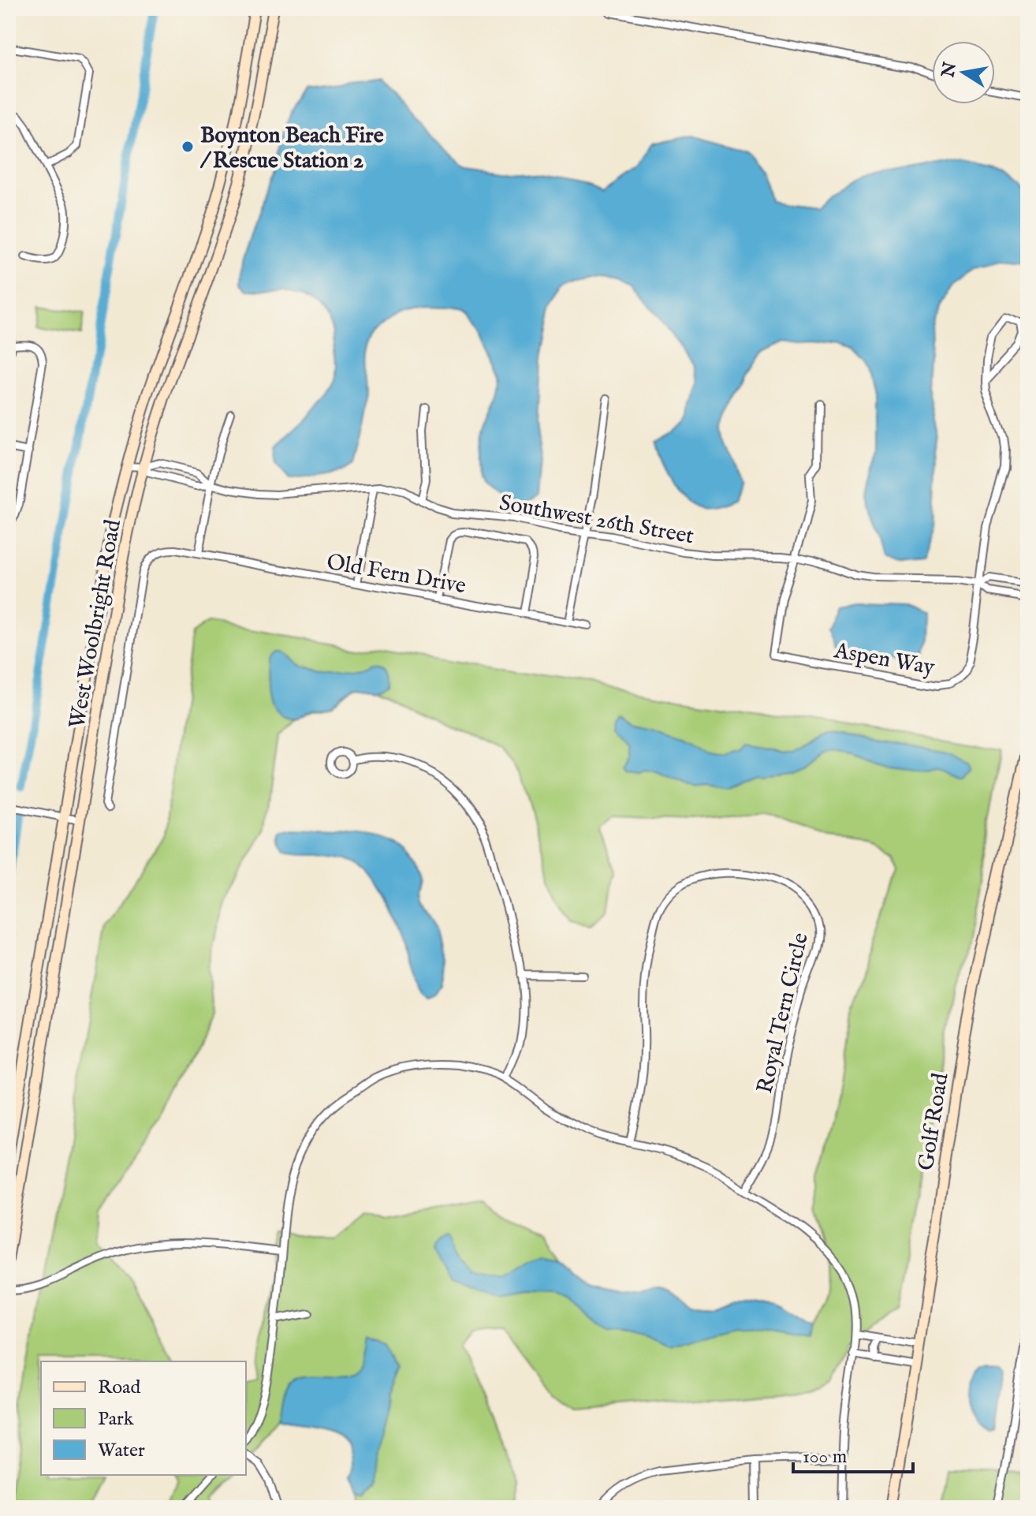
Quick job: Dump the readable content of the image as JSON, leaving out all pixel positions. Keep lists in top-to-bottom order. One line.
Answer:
{"streets":{"main road":["West Woolbright Road","Golf Road"],"street":["Southwest 26th Street","Old Fern Drive","Aspen Way","Royal Tern Circle"]},"crossings":[["Southwest 26th Street","West Woolbright Road"],["Southwest 26th Street","Aspen Way"]],"places":["Boynton Beach Fire / Rescue Station 2"],"legend":["Road","Park","Water"],"scale_bar":"100 m","north":"left"}
